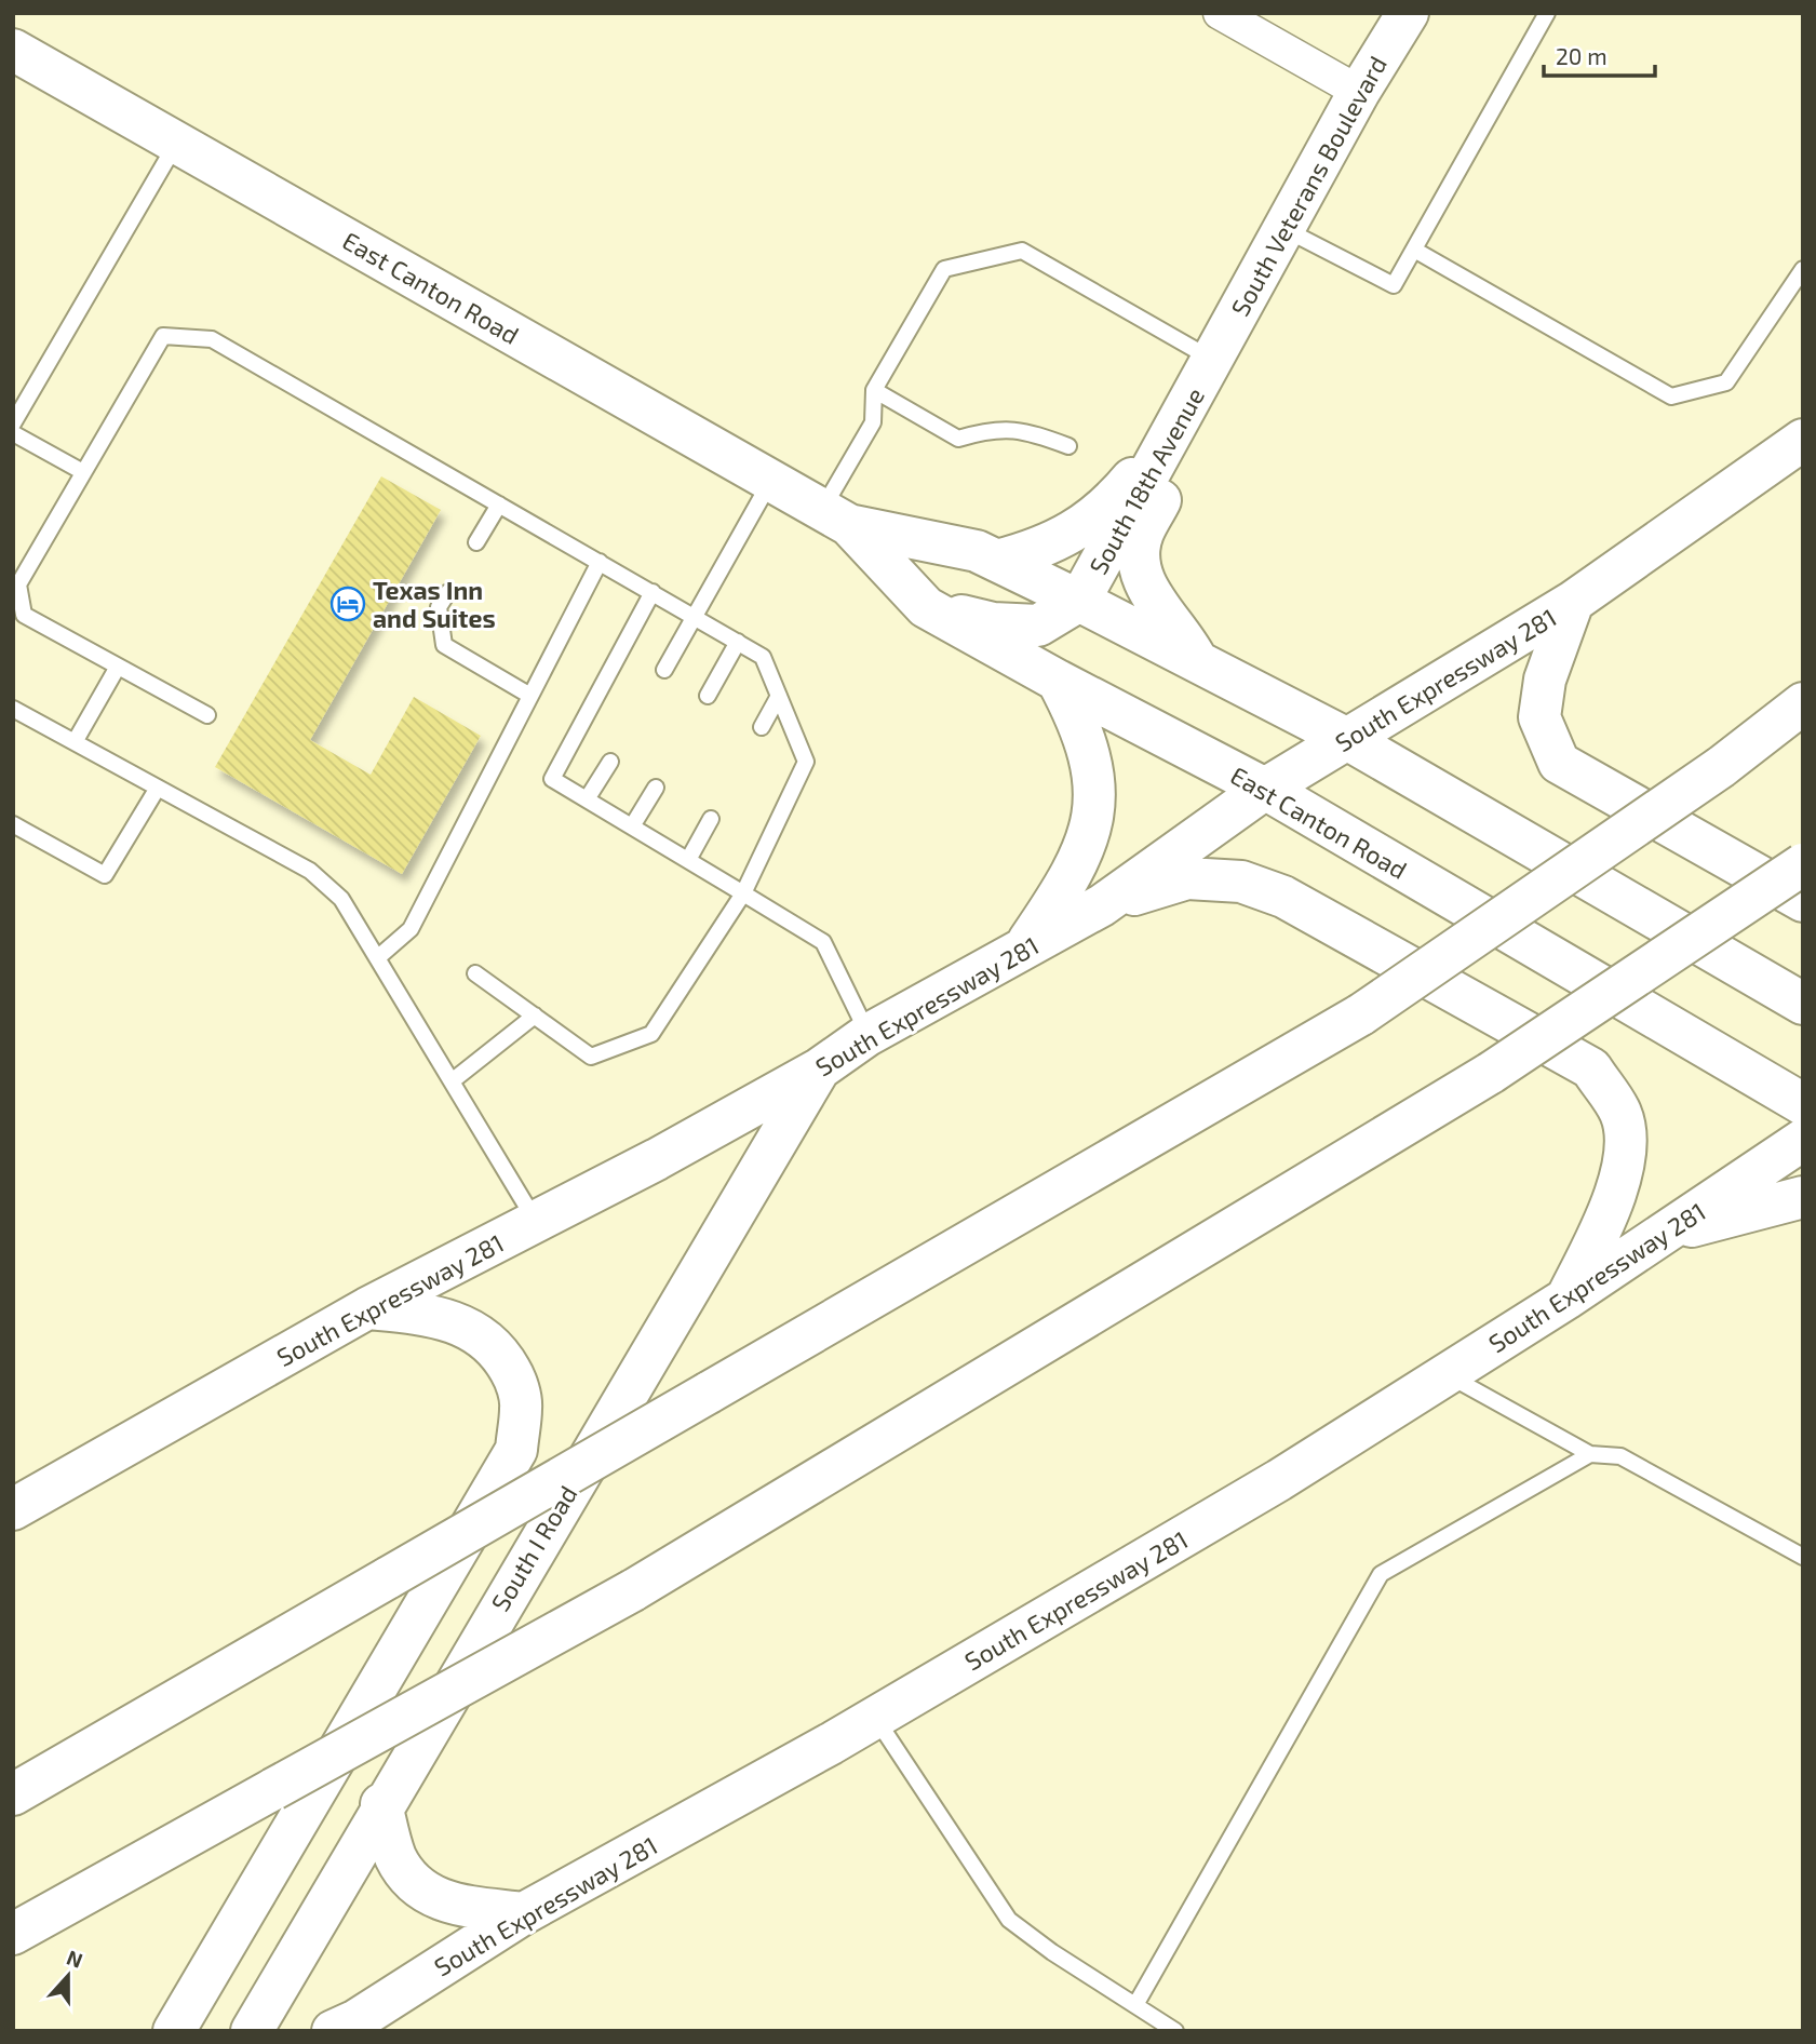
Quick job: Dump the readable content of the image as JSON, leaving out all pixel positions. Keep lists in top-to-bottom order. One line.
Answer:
{"streets":{"main road":["South Veterans Boulevard","East Canton Road","South 18th Avenue","South Expressway 281","South I Road"]},"crossings":[["South Veterans Boulevard","South 18th Avenue"],["East Canton Road","South 18th Avenue"],["East Canton Road","South Expressway 281"],["South Expressway 281","South I Road"]],"places":{"hotel":["Texas Inn and Suites"]},"scale_bar":"20 m","north":"top"}
